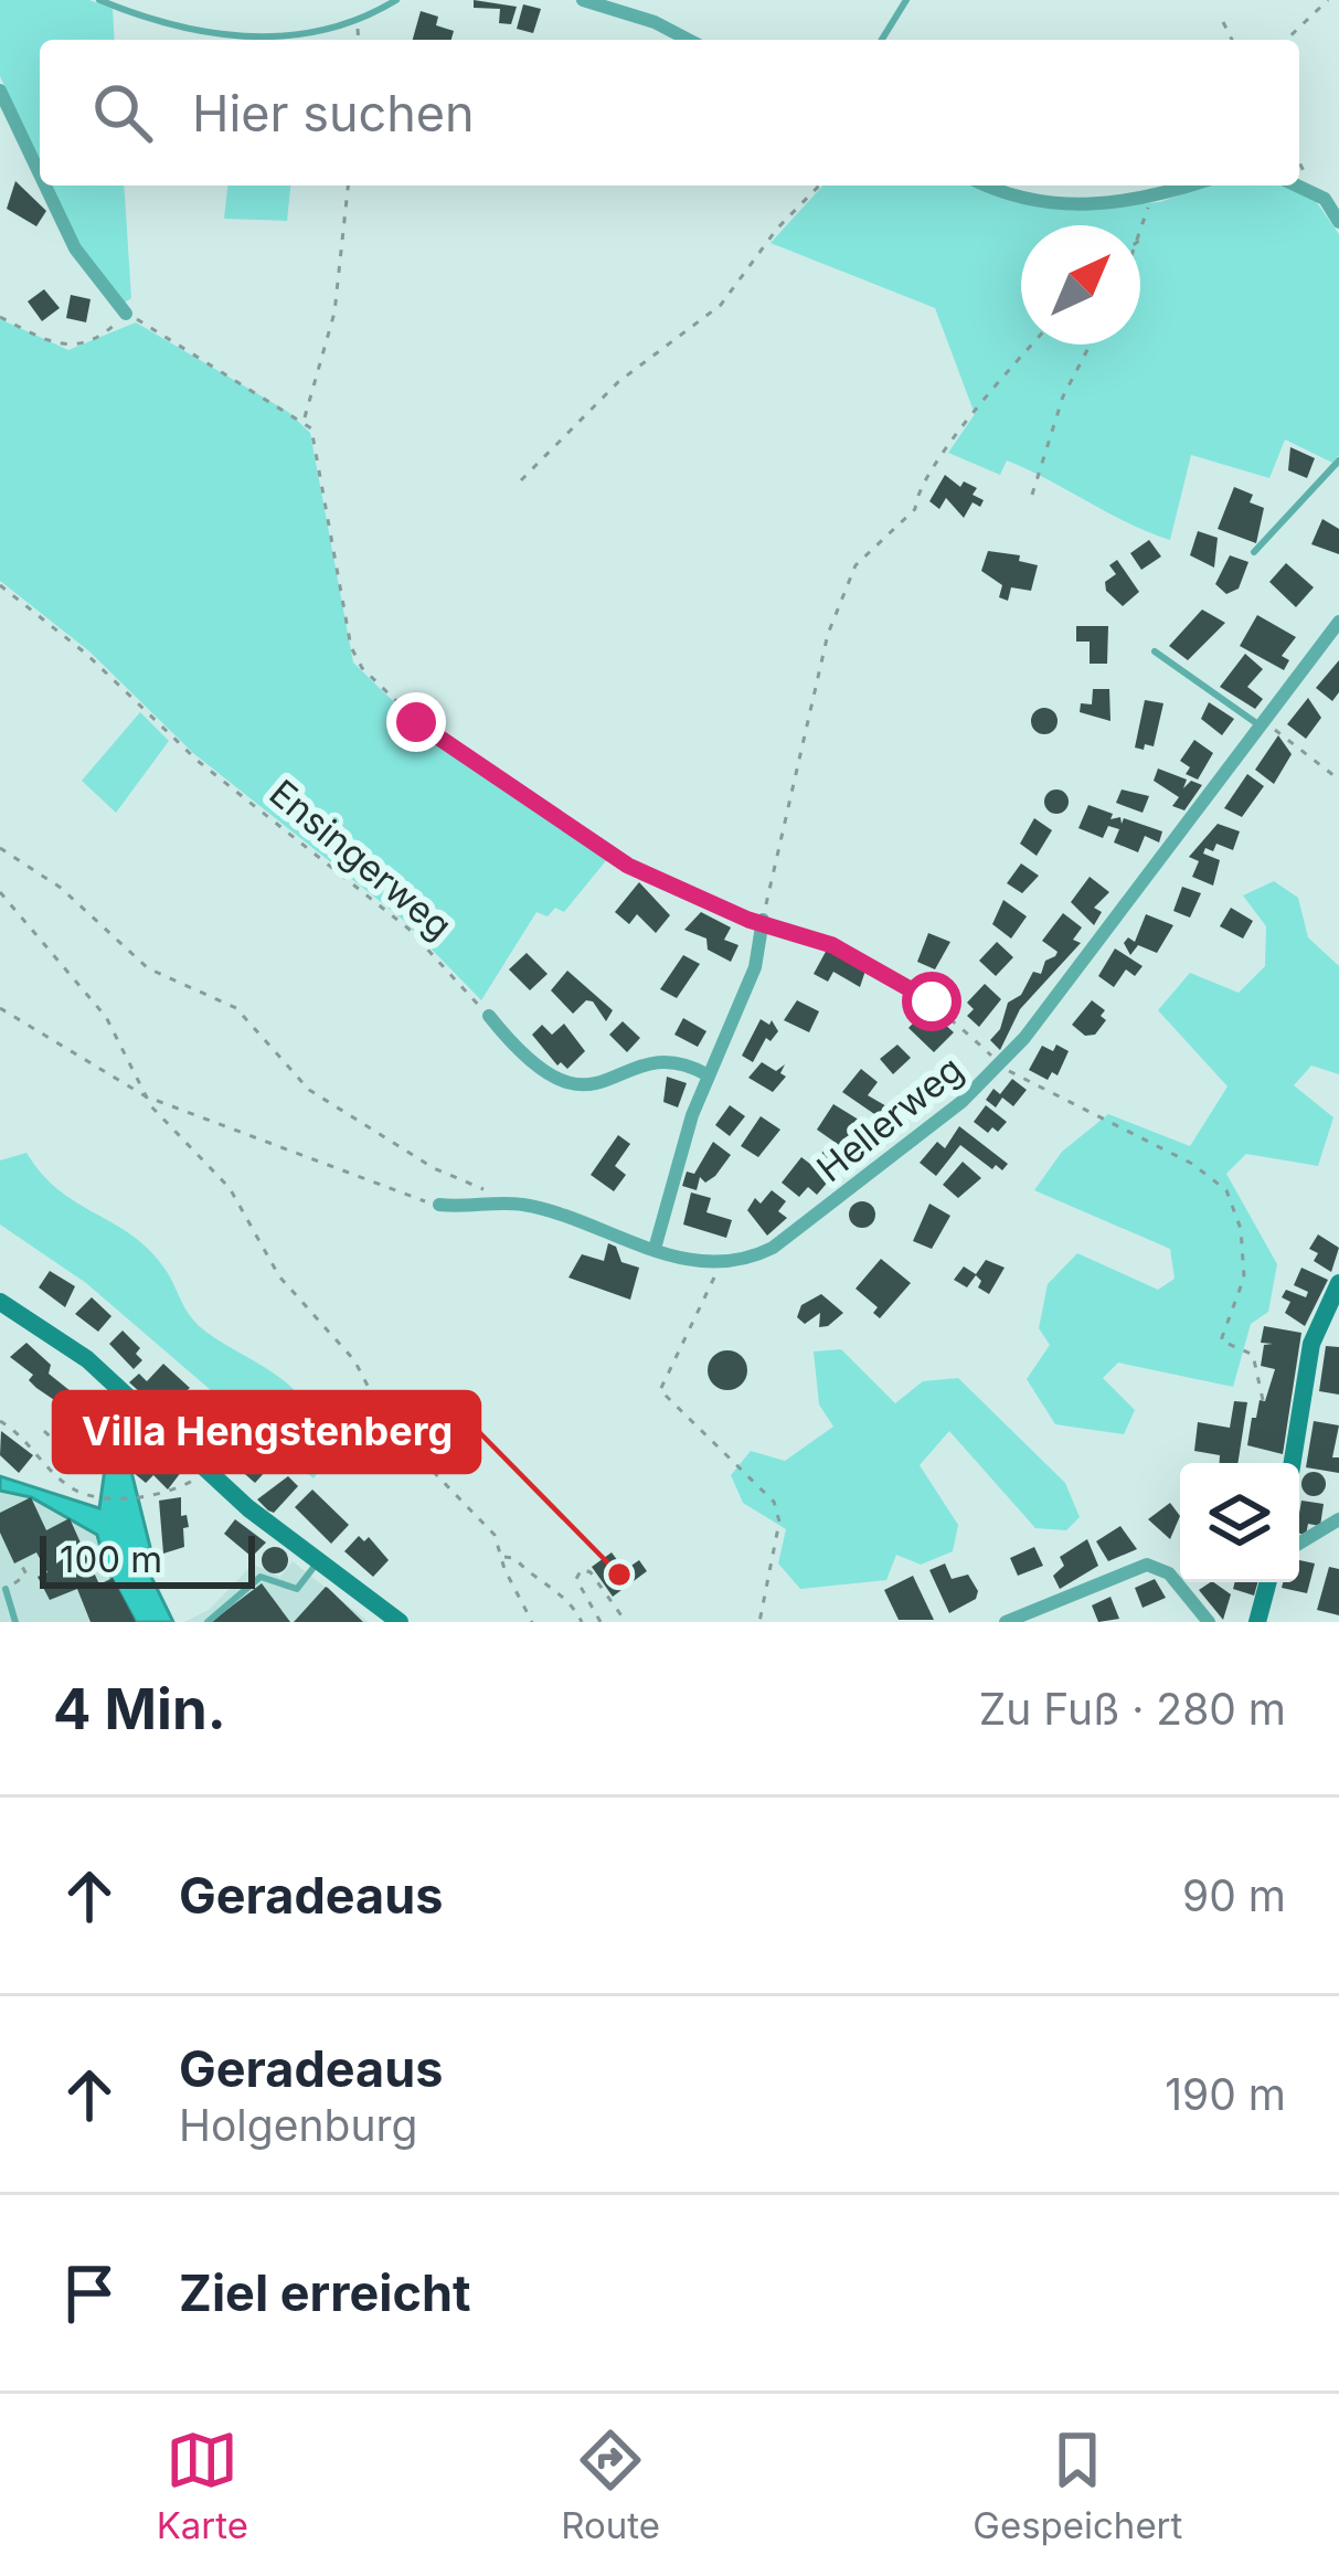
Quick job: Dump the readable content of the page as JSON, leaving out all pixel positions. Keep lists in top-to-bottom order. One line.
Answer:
{"streets":{"street":["Hellerweg"],"path":["Ensingerweg"]},"places":["Villa Hengstenberg"],"scale_bar":"100 m","north":"top right","page":{"search":"Hier suchen","scale":"100 m","heading":["4 Min.","Zu Fuß · 280 m"],"list":[["Geradeaus","90 m"],["Geradeaus","Holgenburg","190 m"],"Ziel erreicht"],"nav":["Karte","Route","Gespeichert"]}}
